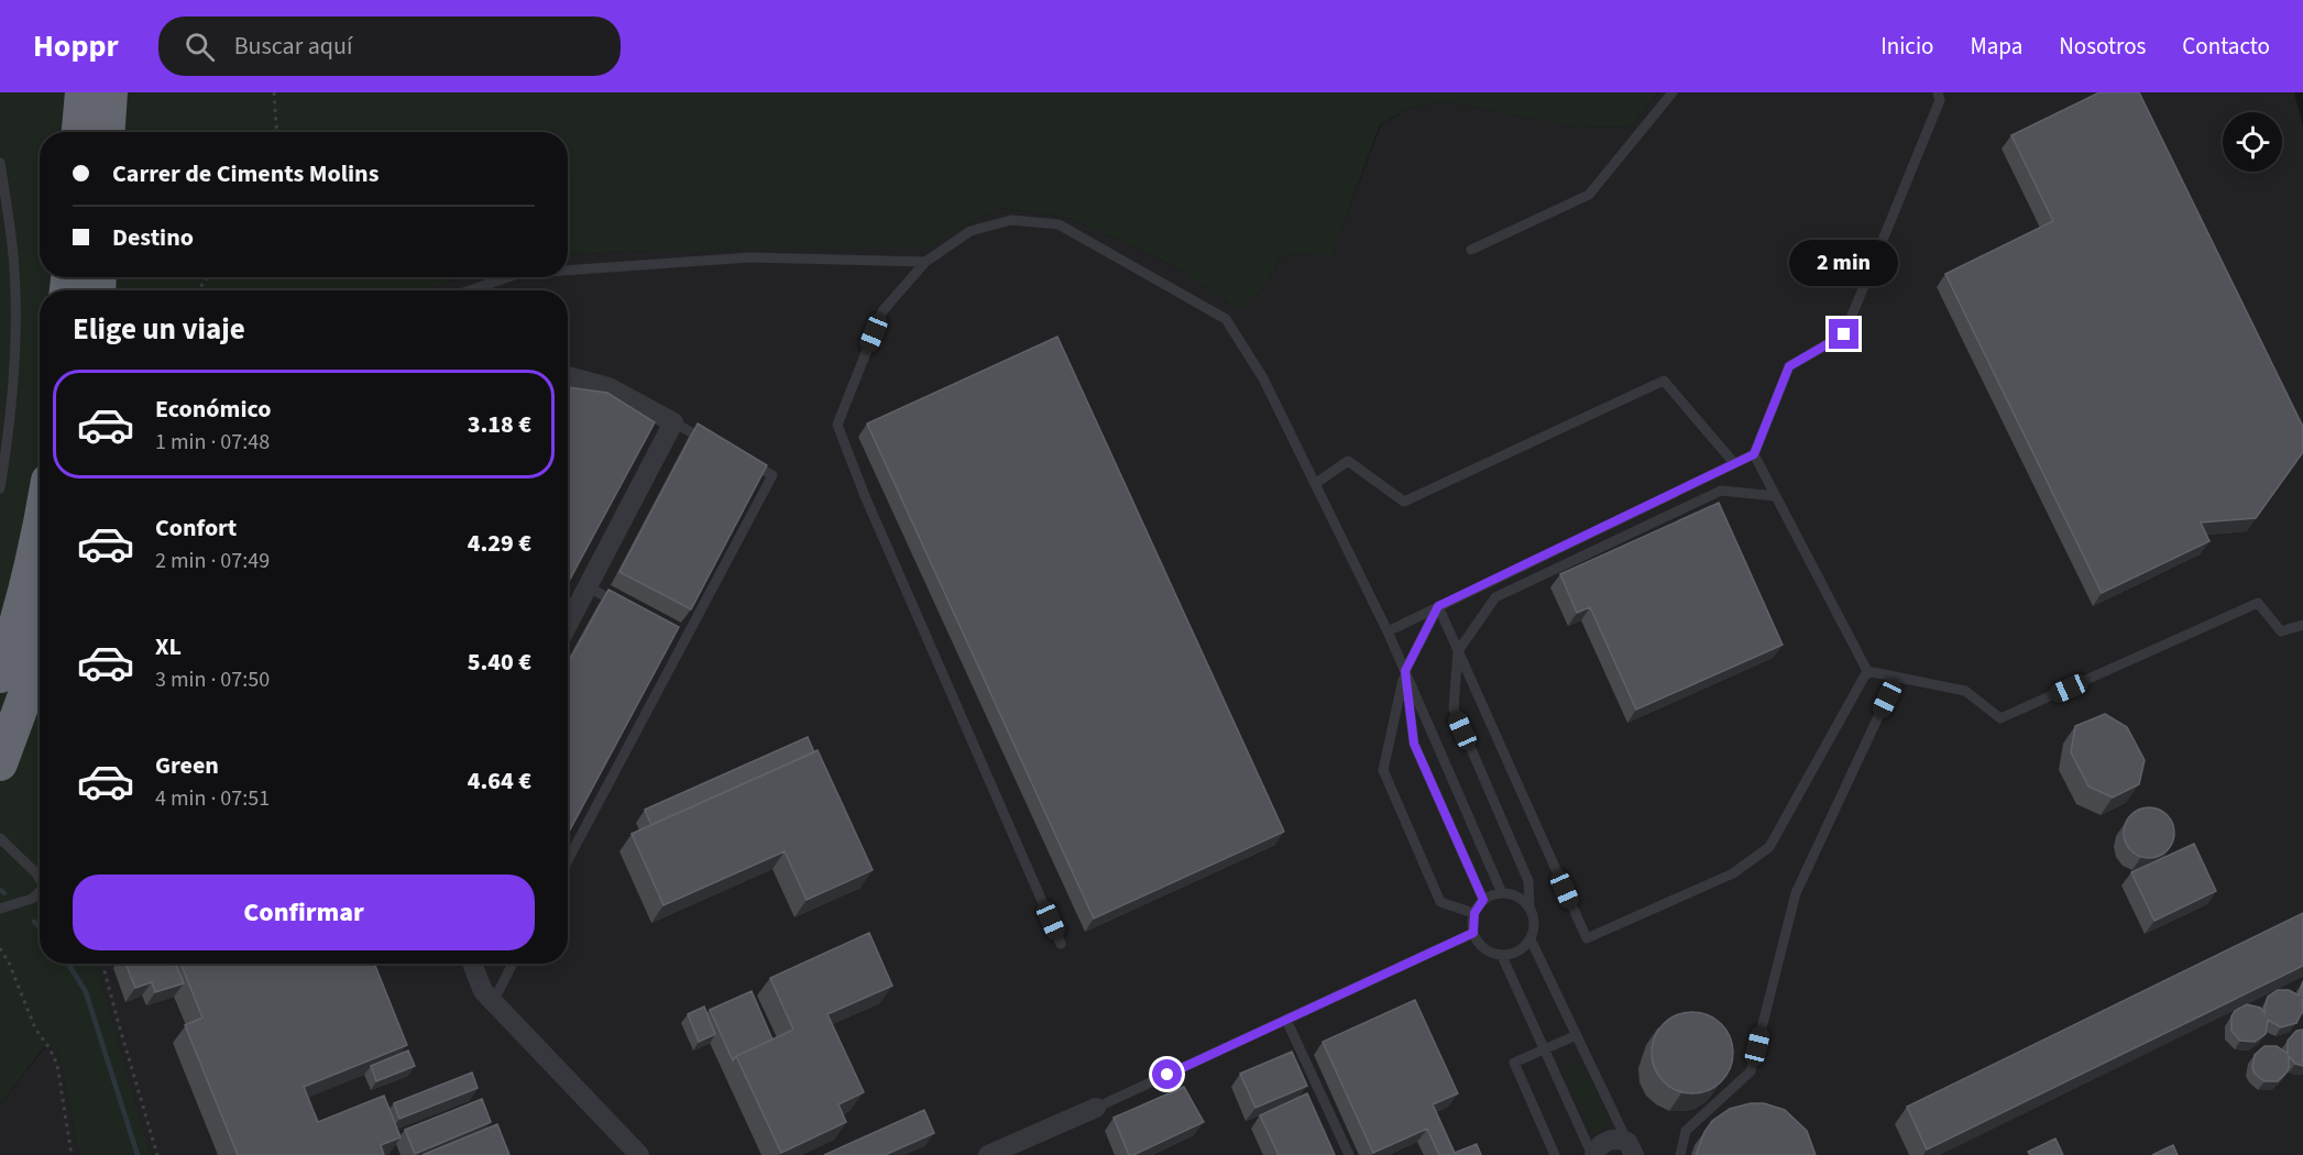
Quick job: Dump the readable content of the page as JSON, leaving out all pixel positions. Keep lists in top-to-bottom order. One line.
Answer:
{"page":{"header":"Hoppr","search":"Buscar aquí","nav":["Inicio","Mapa","Nosotros","Contacto"],"banner":["Carrer de Ciments Molins","Destino"],"bubble":"2 min","heading":"Elige un viaje","list":[{"name":"Económico","note":"1 min · 07:48","value":"3.18 €"},{"name":"Confort","note":"2 min · 07:49","value":"4.29 €"},{"name":"XL","note":"3 min · 07:50","value":"5.40 €"},{"name":"Green","note":"4 min · 07:51","value":"4.64 €"}],"buttons":"Confirmar"}}
